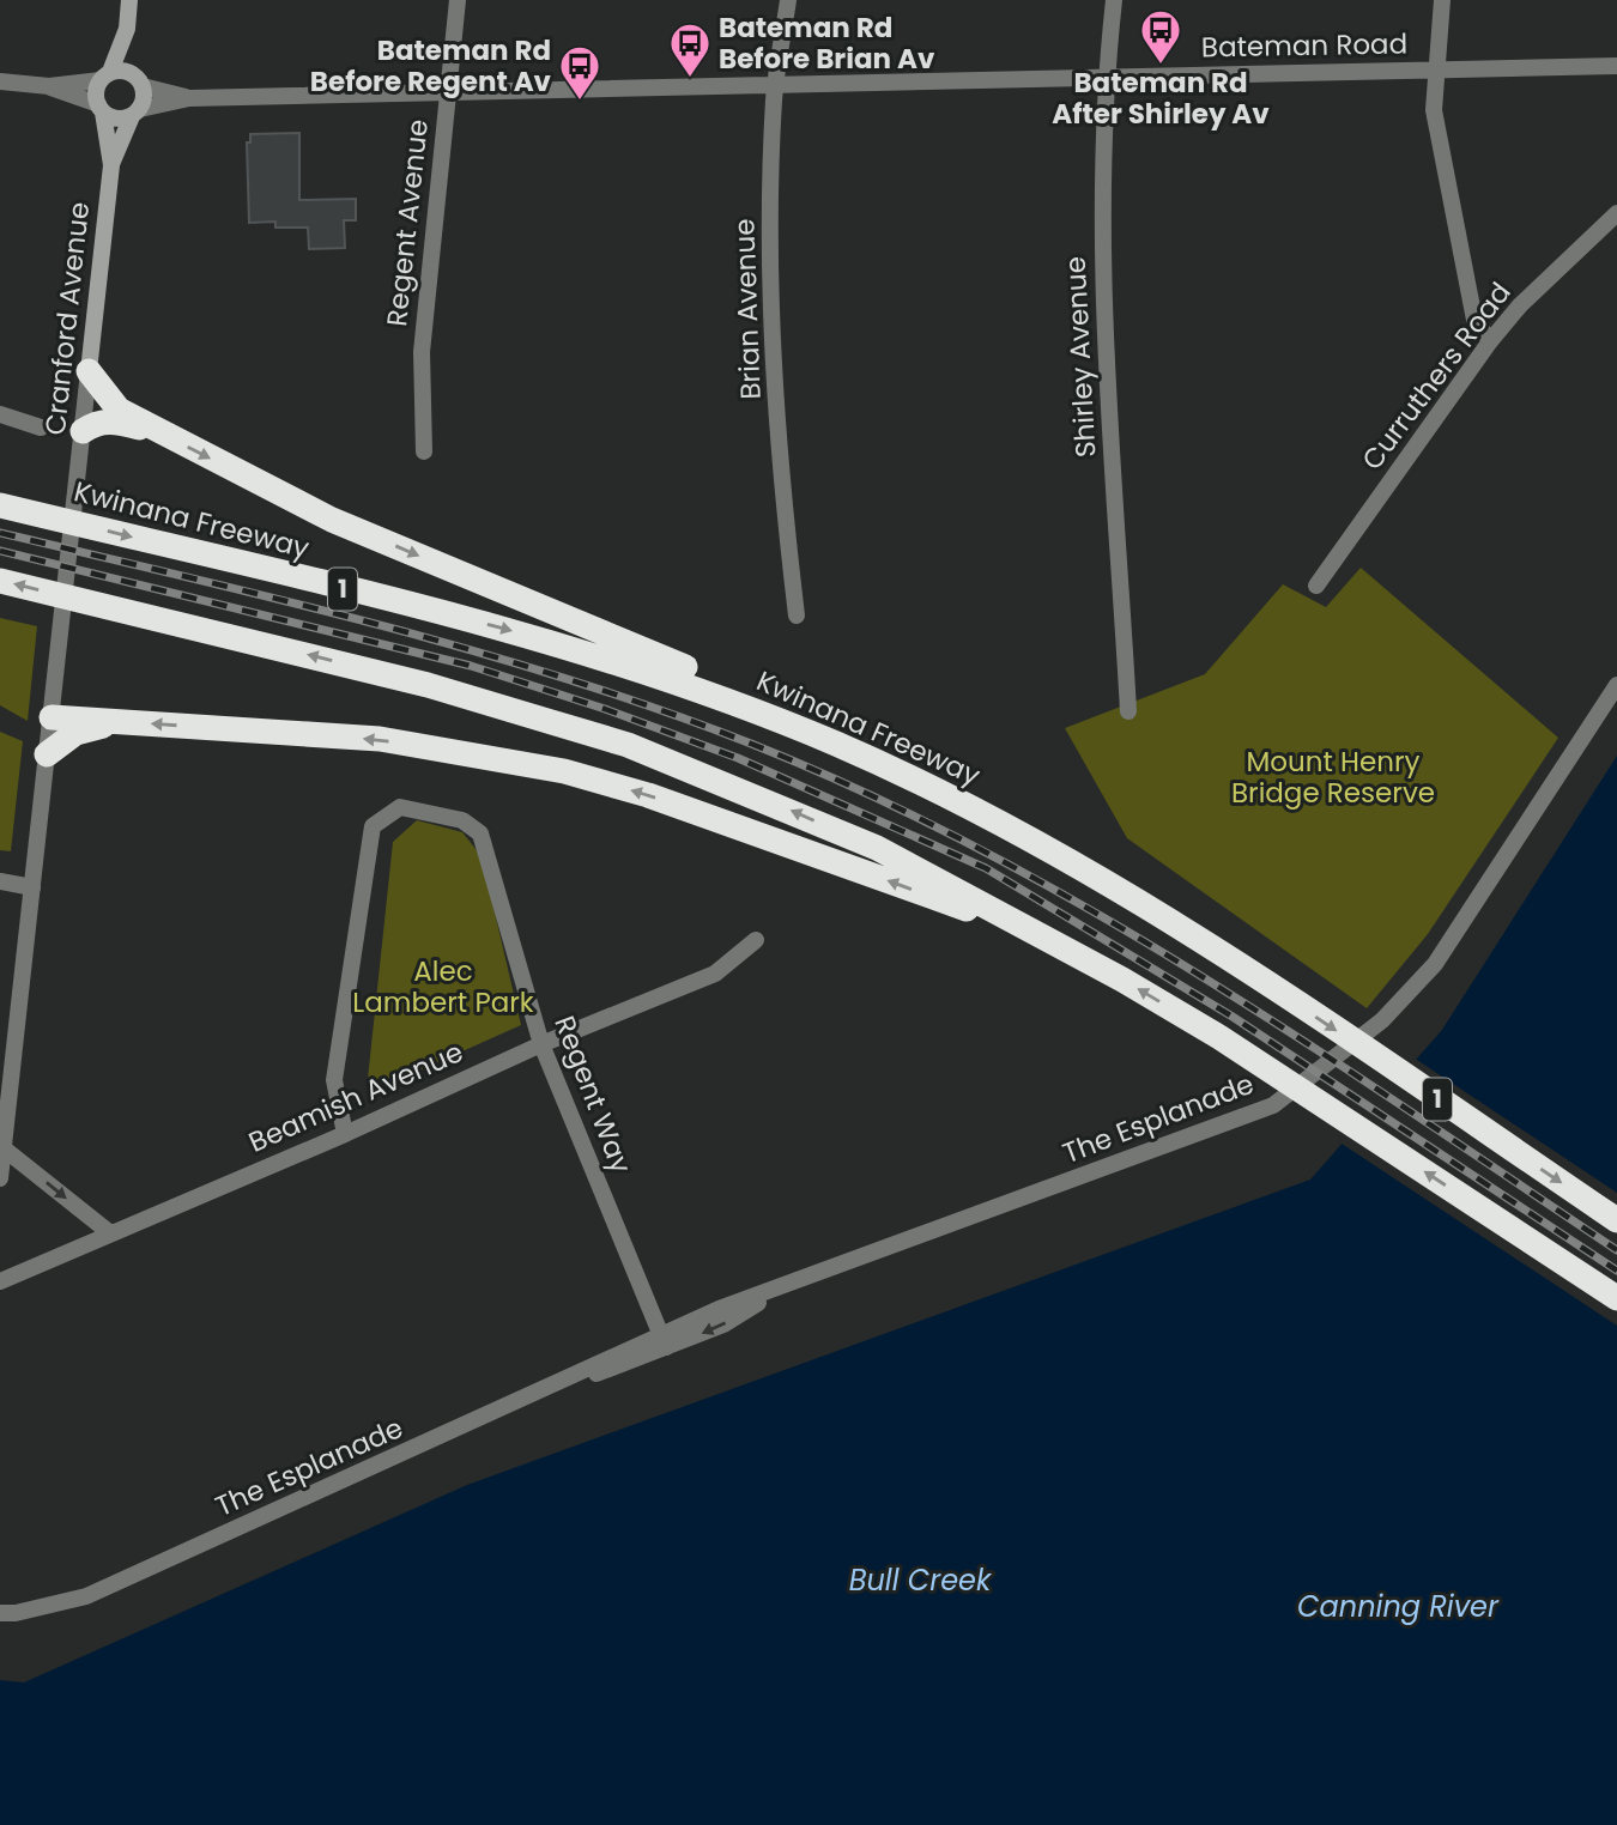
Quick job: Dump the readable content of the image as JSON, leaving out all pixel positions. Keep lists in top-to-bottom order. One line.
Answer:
{"streets":{"highway":["Kwinana Freeway","1"],"main road":["Cranford Avenue"],"street":["Bateman Road","Regent Avenue","Brian Avenue","Shirley Avenue","Curruthers Road","Regent Way","Beamish Avenue","The Esplanade"]},"crossings":[["Bateman Road","Regent Avenue"],["Bateman Road","Brian Avenue"],["Bateman Road","Cranford Avenue"],["Bateman Road","Shirley Avenue"],["Regent Way","Beamish Avenue"],["Regent Way","The Esplanade"]],"water":["Bull Creek","Canning River"],"parks":["Mount Henry Bridge Reserve","Alec Lambert Park"],"places":{"bus stop":["Bateman Rd After Shirley Av","Bateman Rd Before Brian Av","Bateman Rd Before Regent Av"]}}
